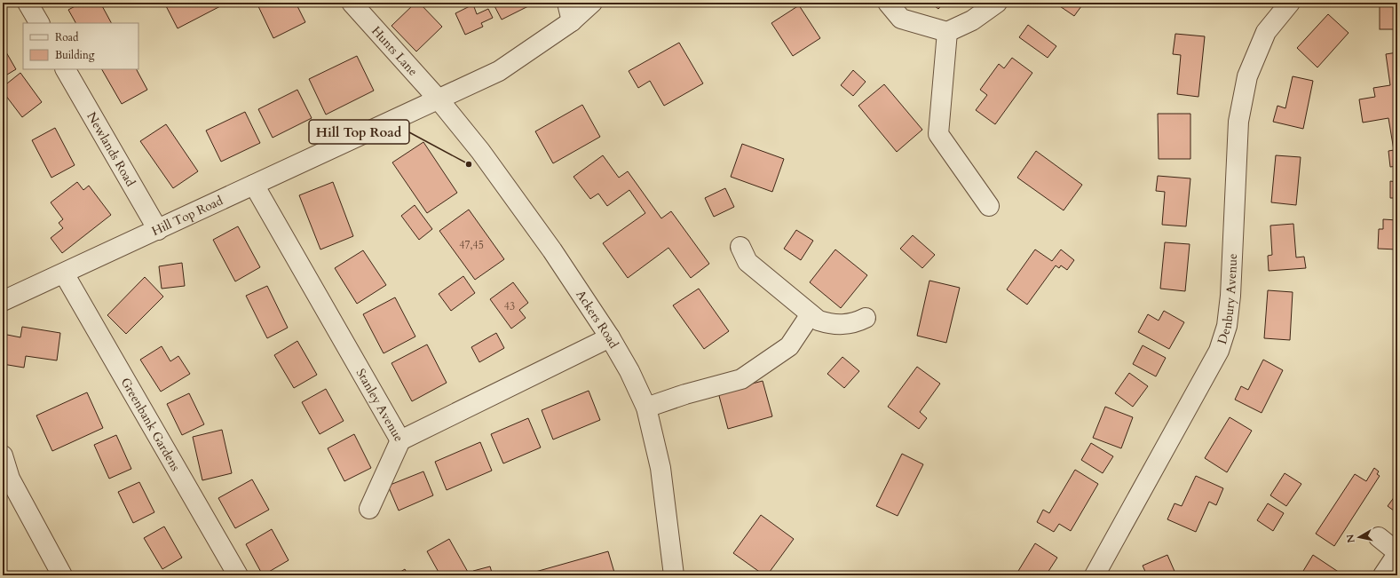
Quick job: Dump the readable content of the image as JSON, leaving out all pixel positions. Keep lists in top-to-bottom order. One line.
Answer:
{"streets":{"street":["Hunts Lane","Newlands Road","Hill Top Road","Denbury Avenue","Ackers Road","Stanley Avenue","Greenbank Gardens"]},"crossings":[["Hunts Lane","Hill Top Road"],["Hunts Lane","Ackers Road"],["Newlands Road","Hill Top Road"],["Hill Top Road","Ackers Road"],["Hill Top Road","Stanley Avenue"],["Hill Top Road","Greenbank Gardens"],["Ackers Road","Stanley Avenue"]],"places":["Hill Top Road"],"house_numbers":["47,45","43"],"legend":["Road","Building"],"north":"left"}
